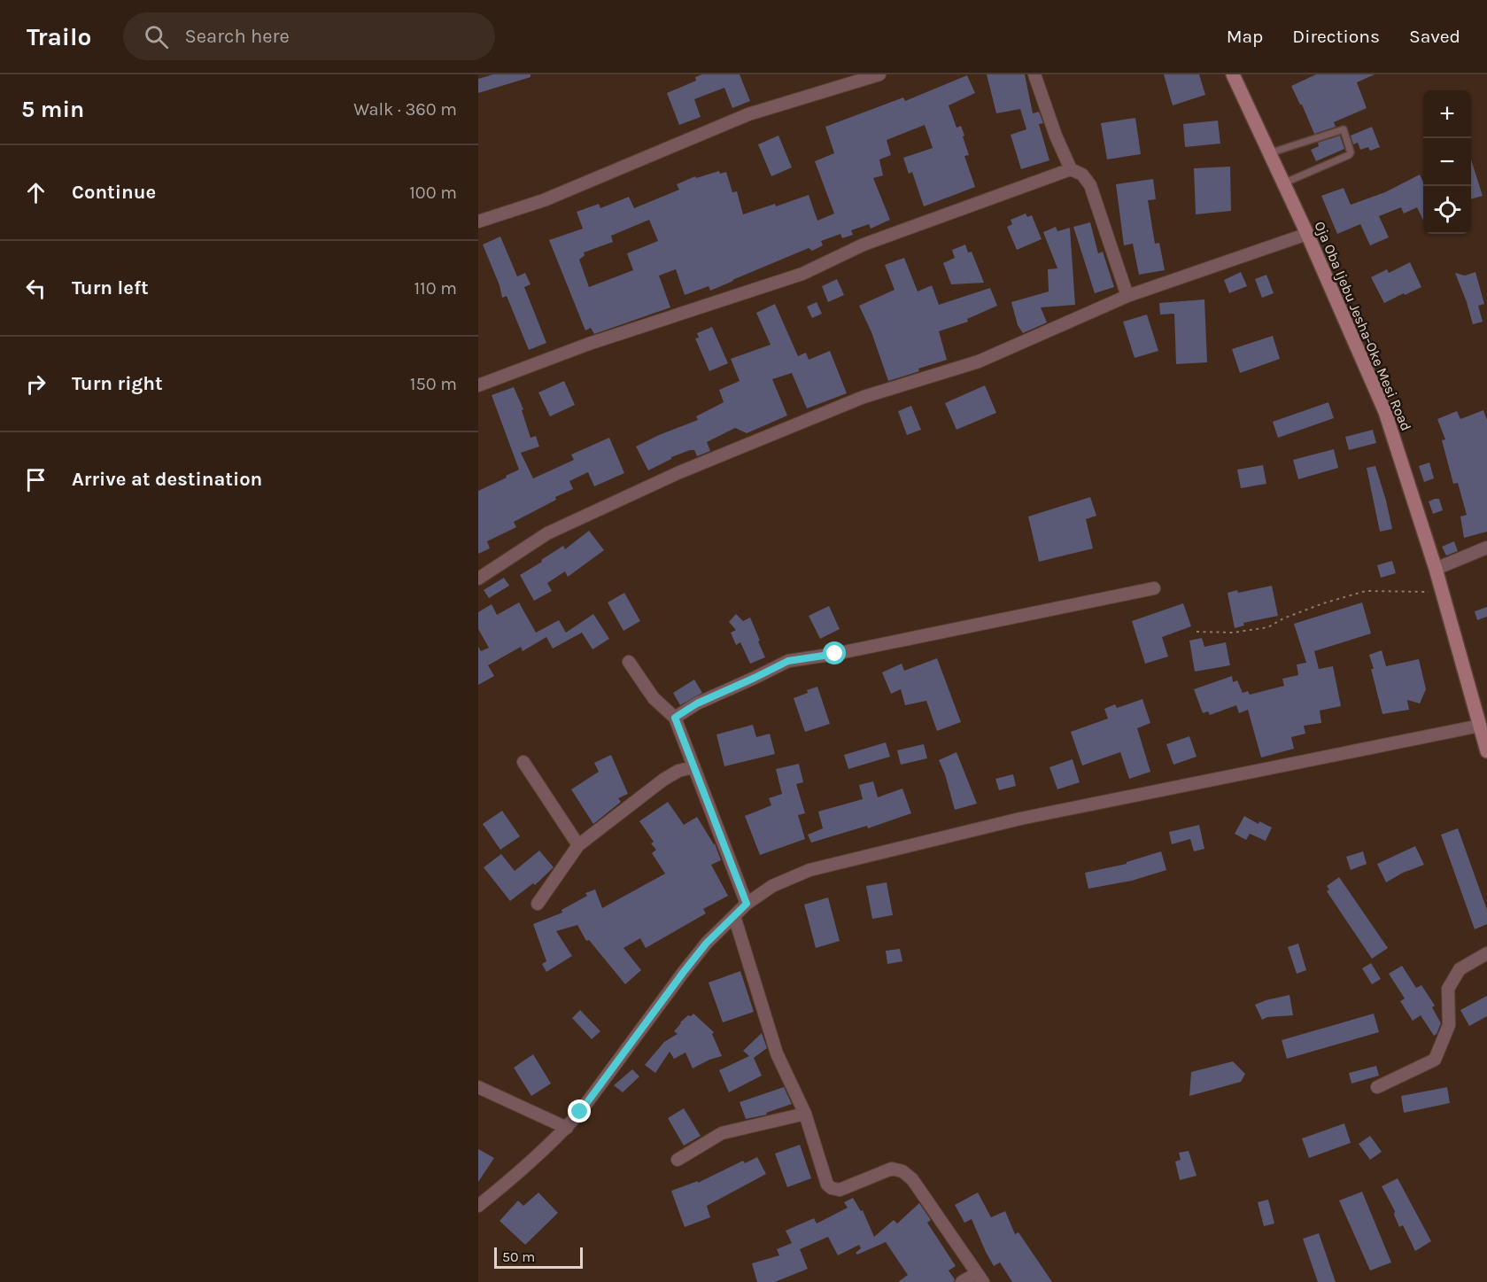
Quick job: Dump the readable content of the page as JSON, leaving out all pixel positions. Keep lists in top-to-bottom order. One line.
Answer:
{"streets":{"main road":["Oja Oba Ijebu Jesha-Oke Mesi Road"]},"scale_bar":"50 m","page":{"header":"Trailo","search":"Search here","nav":["Map","Directions","Saved"],"heading":["5 min","Walk · 360 m"],"map_buttons":["+","−"],"list":[["Continue","100 m"],["Turn left","110 m"],["Turn right","150 m"],"Arrive at destination"],"scale":"50 m"}}
